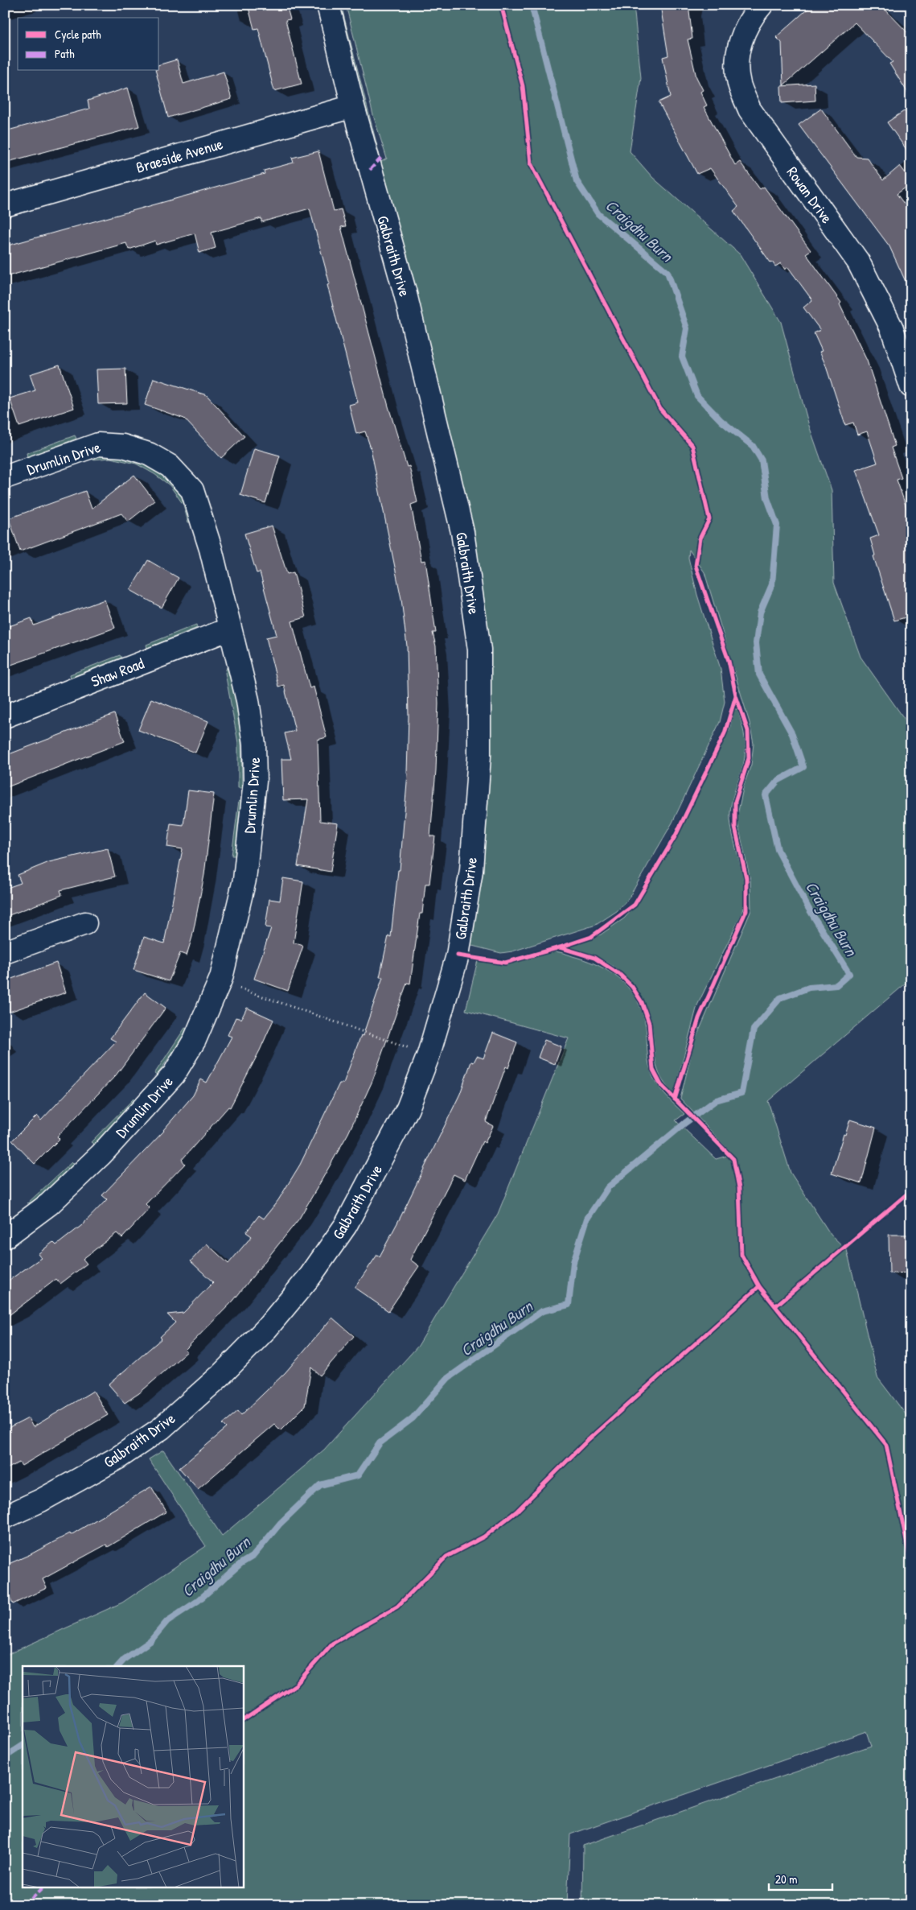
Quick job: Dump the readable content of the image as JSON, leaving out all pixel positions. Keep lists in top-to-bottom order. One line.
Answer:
{"streets":{"street":["Braeside Avenue","Rowan Drive","Galbraith Drive","Drumlin Drive","Shaw Road"]},"crossings":[["Braeside Avenue","Galbraith Drive"],["Drumlin Drive","Shaw Road"]],"water":["Craigdhu Burn"],"legend":["Cycle path","Path"],"scale_bar":"20 m"}
